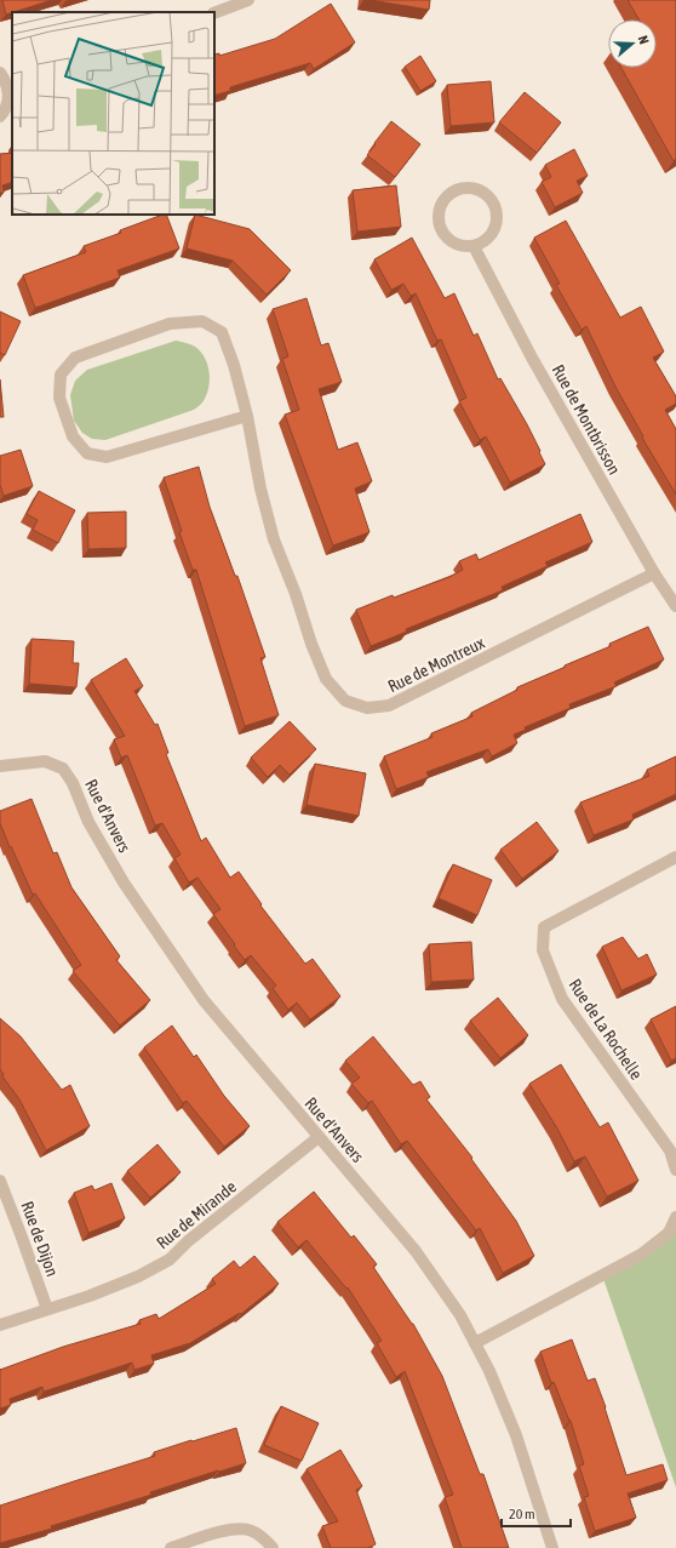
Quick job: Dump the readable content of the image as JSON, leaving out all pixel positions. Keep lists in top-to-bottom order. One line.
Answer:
{"streets":{"street":["Rue de Montbrisson","Rue de Montreux","Rue d'Anvers","Rue de La Rochelle","Rue de Mirande","Rue de Dijon"]},"crossings":[["Rue de Montbrisson","Rue de Montreux"],["Rue d'Anvers","Rue de Mirande"],["Rue de Mirande","Rue de Dijon"]],"scale_bar":"20 m","north":"right"}
